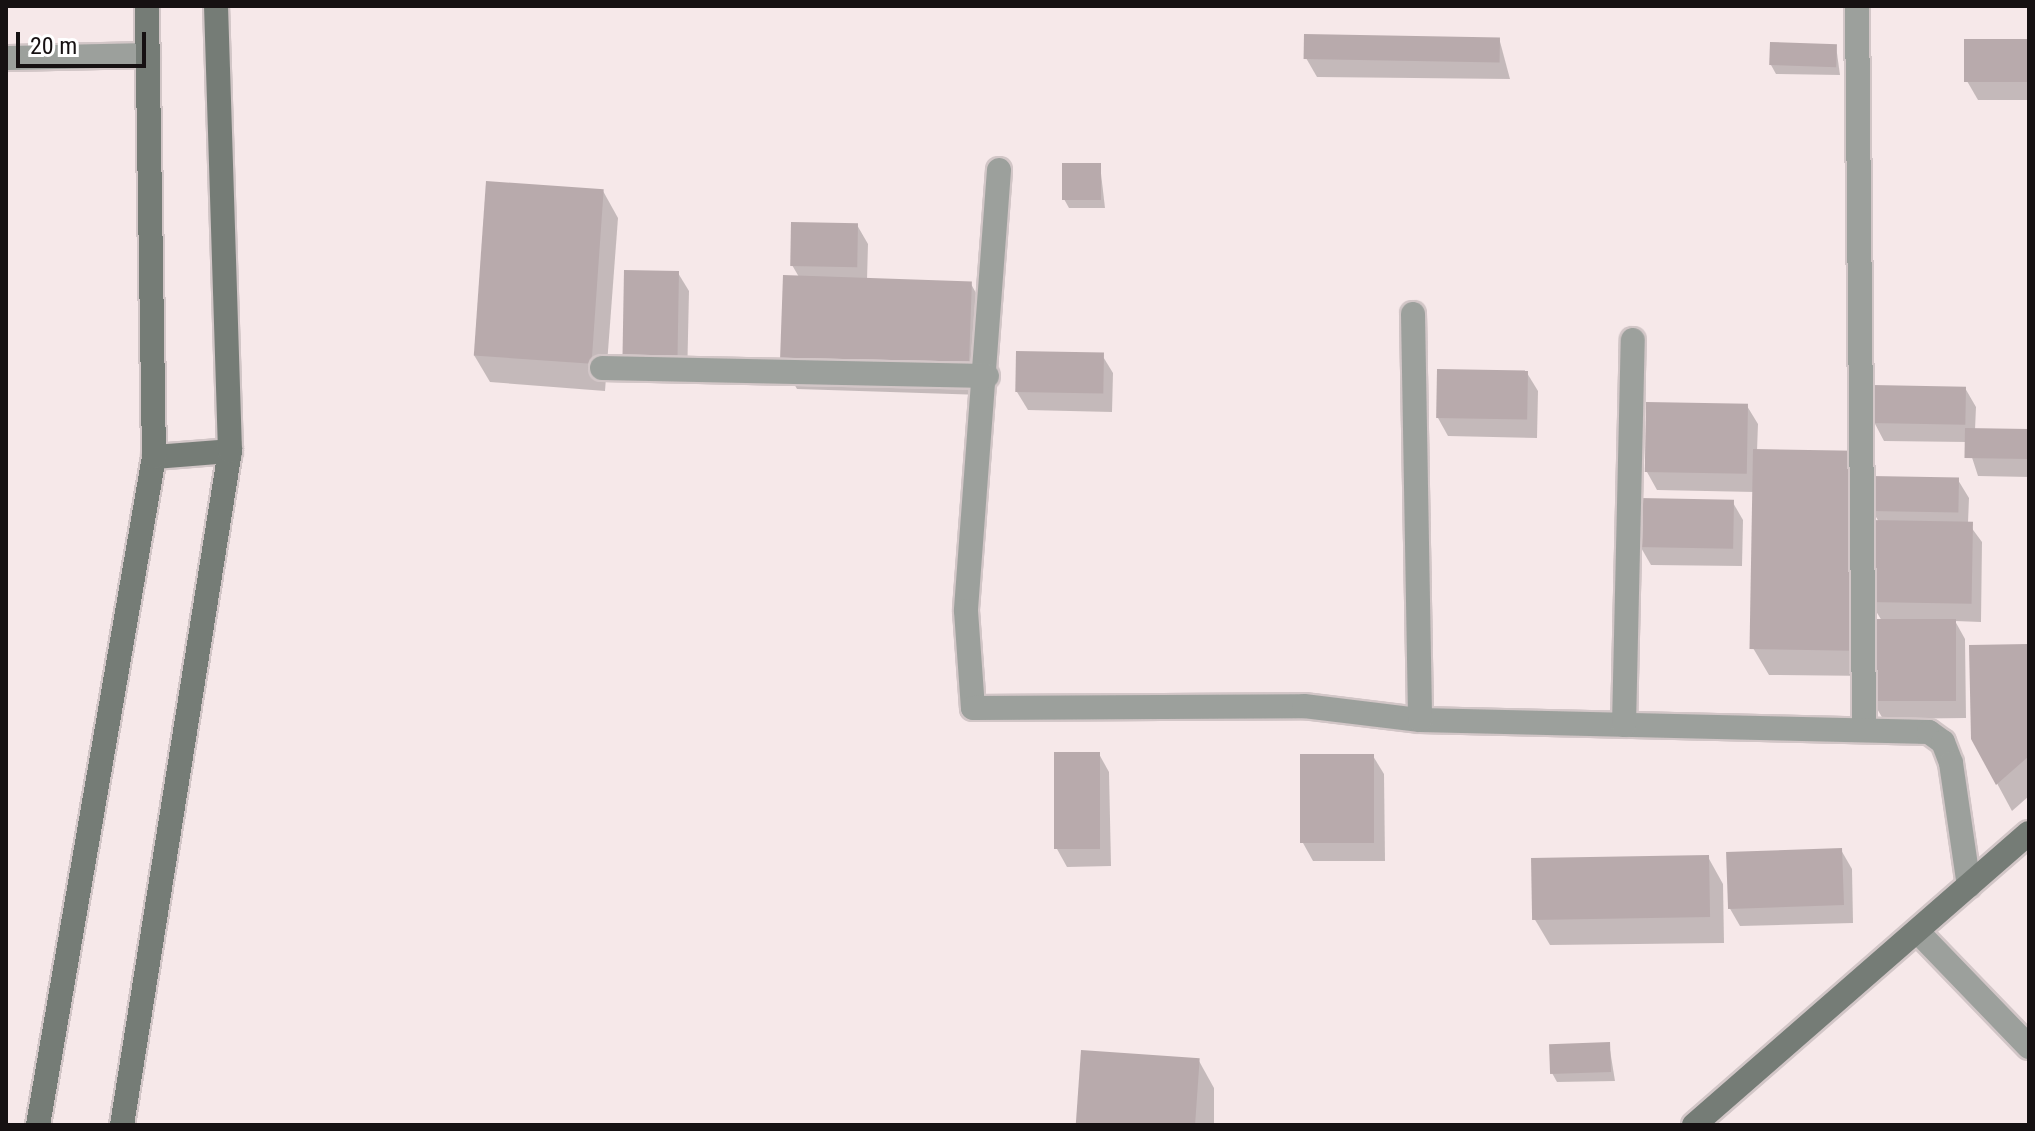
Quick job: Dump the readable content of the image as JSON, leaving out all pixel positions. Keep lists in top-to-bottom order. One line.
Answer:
{"scale_bar":"20 m"}
